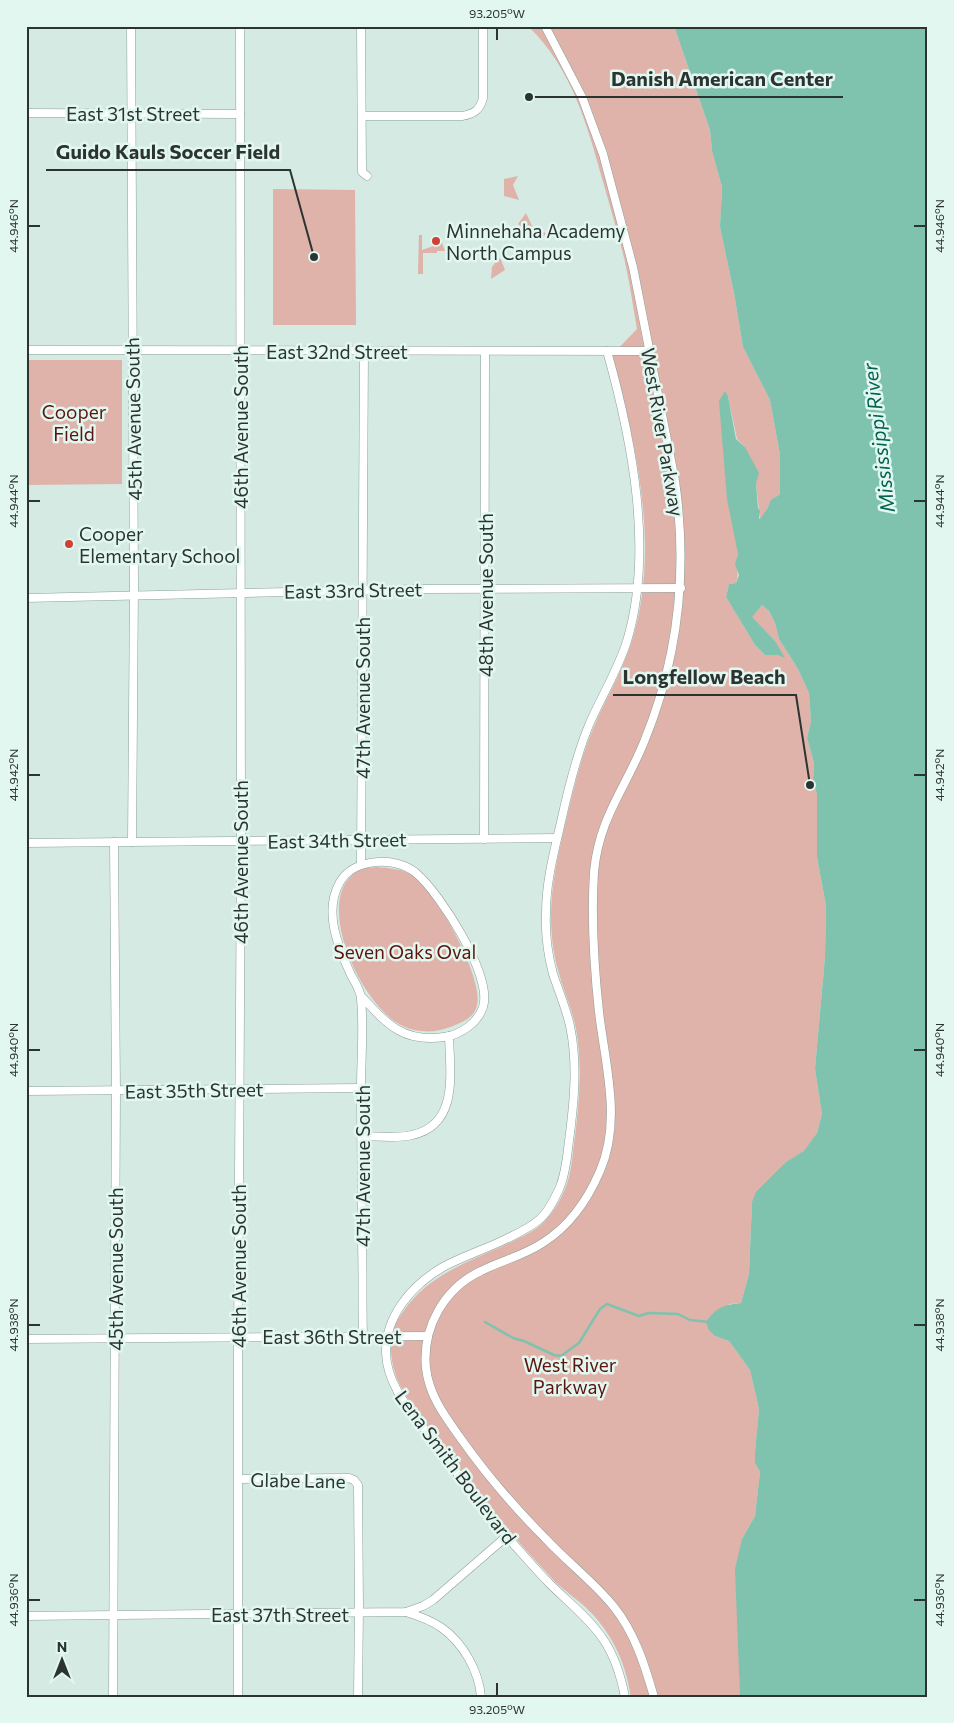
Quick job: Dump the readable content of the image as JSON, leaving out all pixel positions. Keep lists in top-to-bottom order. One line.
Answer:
{"streets":{"street":["East 31st Street","East 32nd Street","45th Avenue South","46th Avenue South","West River Parkway","East 33rd Street","48th Avenue South","47th Avenue South","East 34th Street","East 35th Street","East 36th Street","Lena Smith Boulevard","Glabe Lane","East 37th Street"]},"crossings":[["East 31st Street","45th Avenue South"],["East 31st Street","46th Avenue South"],["East 32nd Street","45th Avenue South"],["East 32nd Street","46th Avenue South"],["East 32nd Street","West River Parkway"],["East 32nd Street","48th Avenue South"],["East 32nd Street","47th Avenue South"],["East 32nd Street","Lena Smith Boulevard"],["45th Avenue South","East 33rd Street"],["45th Avenue South","East 34th Street"],["45th Avenue South","East 35th Street"],["45th Avenue South","East 36th Street"],["45th Avenue South","East 37th Street"],["46th Avenue South","East 33rd Street"],["46th Avenue South","East 34th Street"],["46th Avenue South","East 35th Street"],["46th Avenue South","East 36th Street"],["46th Avenue South","Glabe Lane"],["46th Avenue South","East 37th Street"],["West River Parkway","East 33rd Street"],["West River Parkway","East 36th Street"],["East 33rd Street","48th Avenue South"],["East 33rd Street","47th Avenue South"],["East 33rd Street","Lena Smith Boulevard"],["48th Avenue South","East 34th Street"],["47th Avenue South","East 34th Street"],["47th Avenue South","East 35th Street"],["47th Avenue South","East 36th Street"],["East 34th Street","Lena Smith Boulevard"],["East 36th Street","Lena Smith Boulevard"],["Lena Smith Boulevard","East 37th Street"],["Glabe Lane","East 37th Street"]],"water":["Mississippi River"],"parks":["Cooper Field","Seven Oaks Oval","West River Parkway"],"places":["Danish American Center","Minnehaha Academy North Campus","Guido Kauls Soccer Field","Cooper Elementary School","Longfellow Beach"],"north":"top","coordinates":["93.205°W","44.946°N","44.944°N","44.942°N","44.940°N","44.938°N","44.936°N"]}
